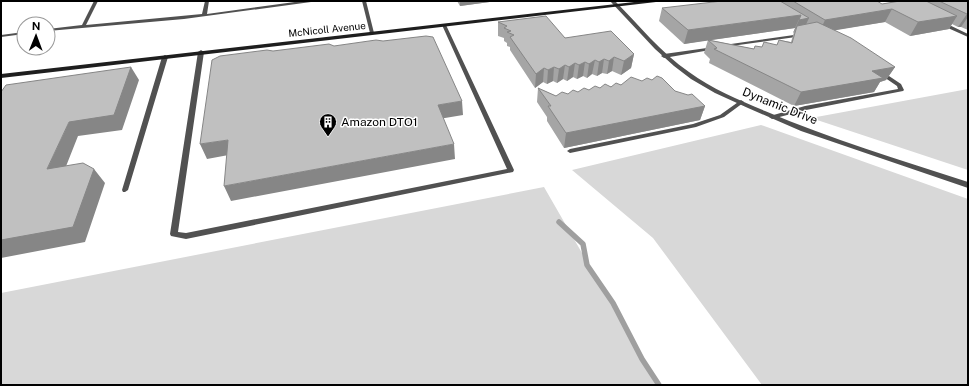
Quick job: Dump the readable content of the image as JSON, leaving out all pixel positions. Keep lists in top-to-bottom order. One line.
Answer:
{"streets":{"main road":["McNicoll Avenue"],"street":["Dynamic Drive"]},"crossings":[["McNicoll Avenue","Dynamic Drive"]],"places":{"building":["Amazon DTO1"]},"north":"top"}
